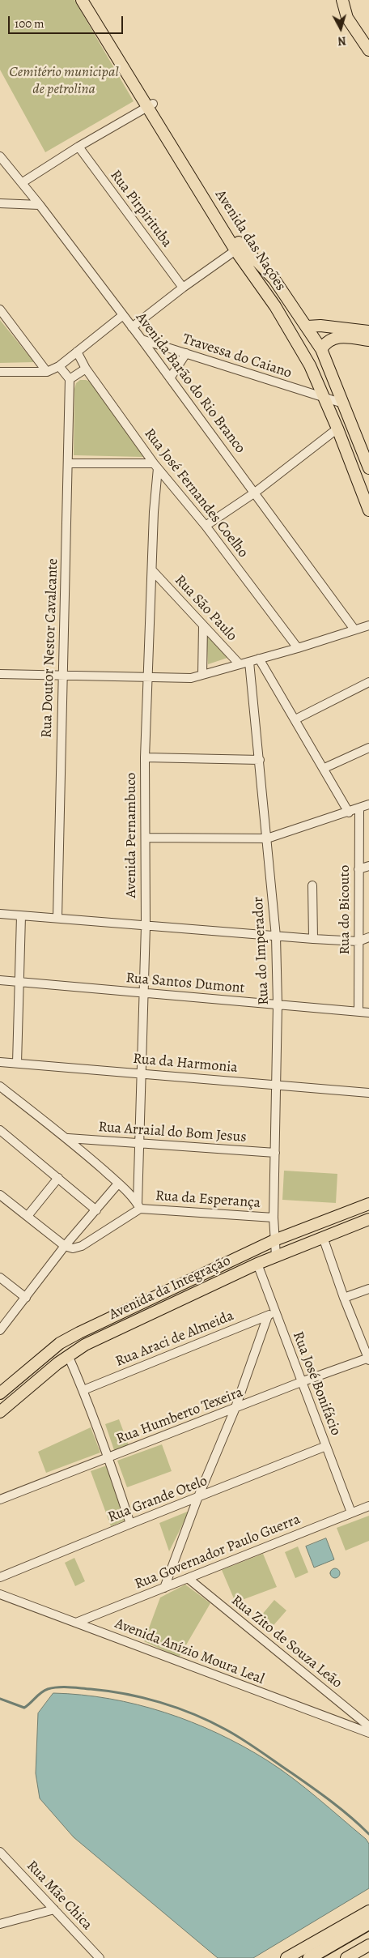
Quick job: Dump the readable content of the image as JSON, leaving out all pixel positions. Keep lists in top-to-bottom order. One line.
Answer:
{"streets":{"main road":["Avenida das Nações","Avenida da Integração"],"street":["Rua Pirpirituba","Travessa do Caiano","Avenida Barão do Rio Branco","Rua José Fernandes Coelho","Rua São Paulo","Rua Doutor Nestor Cavalcante","Avenida Pernambuco","Rua do Bicouto","Rua do Imperador","Rua Santos Dumont","Rua da Harmonia","Rua Arraial do Bom Jesus","Rua da Esperança","Rua Araci de Almeida","Rua José Bonifácio","Rua Humberto Texeira","Rua Grande Otelo","Rua Governador Paulo Guerra","Rua Zito de Souza Leão","Avenida Anízio Moura Leal","Rua Mãe Chica"]},"crossings":[["Avenida das Nações","Travessa do Caiano"],["Travessa do Caiano","Avenida Barão do Rio Branco"],["Rua José Fernandes Coelho","Avenida Pernambuco"],["Rua São Paulo","Avenida Pernambuco"],["Avenida Pernambuco","Rua Santos Dumont"],["Avenida Pernambuco","Rua da Harmonia"],["Avenida Pernambuco","Rua Arraial do Bom Jesus"],["Avenida Pernambuco","Rua da Esperança"],["Rua do Bicouto","Rua Santos Dumont"],["Rua do Imperador","Rua Santos Dumont"],["Rua do Imperador","Rua da Harmonia"],["Rua do Imperador","Rua Arraial do Bom Jesus"],["Rua do Imperador","Rua da Esperança"],["Rua do Imperador","Avenida da Integração"],["Avenida da Integração","Rua José Bonifácio"],["Rua Araci de Almeida","Rua José Bonifácio"],["Rua José Bonifácio","Rua Humberto Texeira"],["Rua José Bonifácio","Rua Grande Otelo"],["Rua José Bonifácio","Rua Governador Paulo Guerra"],["Rua Governador Paulo Guerra","Rua Zito de Souza Leão"],["Rua Governador Paulo Guerra","Avenida Anízio Moura Leal"]],"parks":["Cemitério municipal de petrolina"],"scale_bar":"100 m","north":"bottom"}
